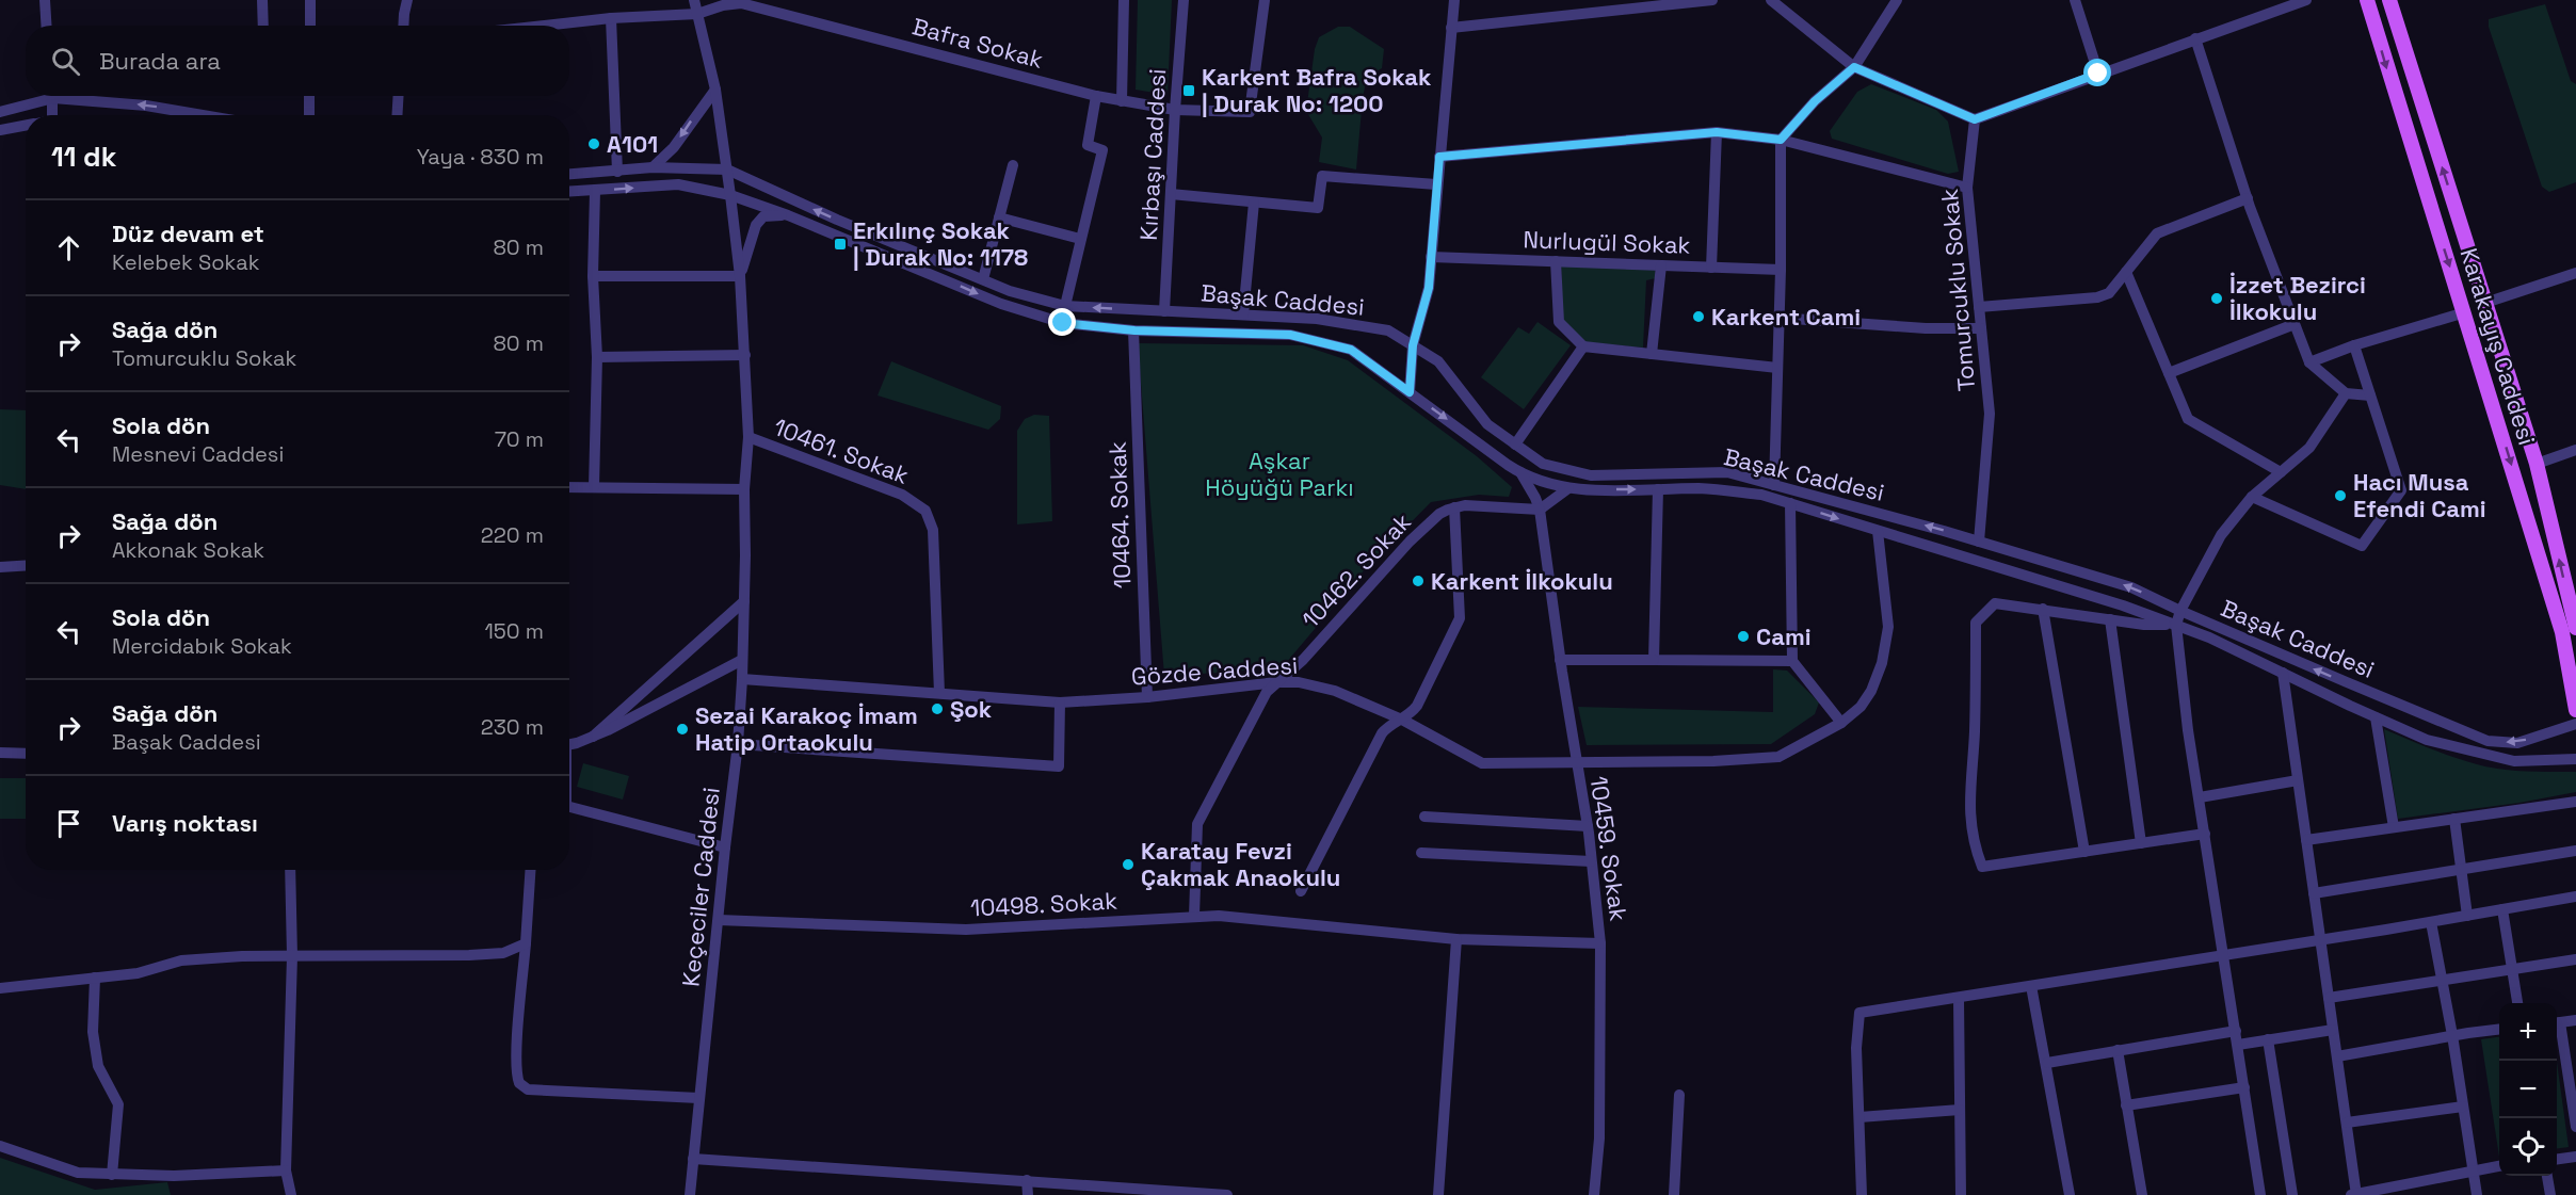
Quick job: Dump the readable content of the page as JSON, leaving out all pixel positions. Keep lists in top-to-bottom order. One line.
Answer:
{"streets":{"main road":["Karakayış Caddesi"],"street":["Bafra Sokak","Kırbaşı Caddesi","Nurlugül Sokak","Tomurcuklu Sokak","Başak Caddesi","10461. Sokak","10464. Sokak","10462. Sokak","Gözde Caddesi","10459. Sokak","Keçeciler Caddesi","10498. Sokak"]},"crossings":[["Bafra Sokak","Kırbaşı Caddesi"],["Kırbaşı Caddesi","Başak Caddesi"],["Tomurcuklu Sokak","Başak Caddesi"],["Başak Caddesi","10464. Sokak"],["Başak Caddesi","Gözde Caddesi"],["Başak Caddesi","10459. Sokak"],["Başak Caddesi","Keçeciler Caddesi"],["10461. Sokak","Gözde Caddesi"],["10461. Sokak","Keçeciler Caddesi"],["10464. Sokak","Gözde Caddesi"],["10462. Sokak","Gözde Caddesi"],["10462. Sokak","10459. Sokak"],["10462. Sokak","10498. Sokak"],["Gözde Caddesi","10459. Sokak"],["Gözde Caddesi","Keçeciler Caddesi"],["10459. Sokak","10498. Sokak"],["Keçeciler Caddesi","10498. Sokak"]],"parks":["Aşkar Höyüğü Parkı"],"places":{"transit":["Karkent Bafra Sokak | Durak No: 1200","Erkılınç Sokak | Durak No: 1178"],"other":["A101","İzzet Bezirci İlkokulu","Karkent Cami","Hacı Musa Efendi Cami","Karkent İlkokulu","Cami","Şok","Sezai Karakoç İmam Hatip Ortaokulu","Karatay Fevzi Çakmak Anaokulu"]},"page":{"search":"Burada ara","heading":["11 dk","Yaya · 830 m"],"list":[["Düz devam et","Kelebek Sokak","80 m"],["Sağa dön","Tomurcuklu Sokak","80 m"],["Sola dön","Mesnevi Caddesi","70 m"],["Sağa dön","Akkonak Sokak","220 m"],["Sola dön","Mercidabık Sokak","150 m"],["Sağa dön","Başak Caddesi","230 m"],"Varış noktası"],"map_buttons":["+","−"]}}
